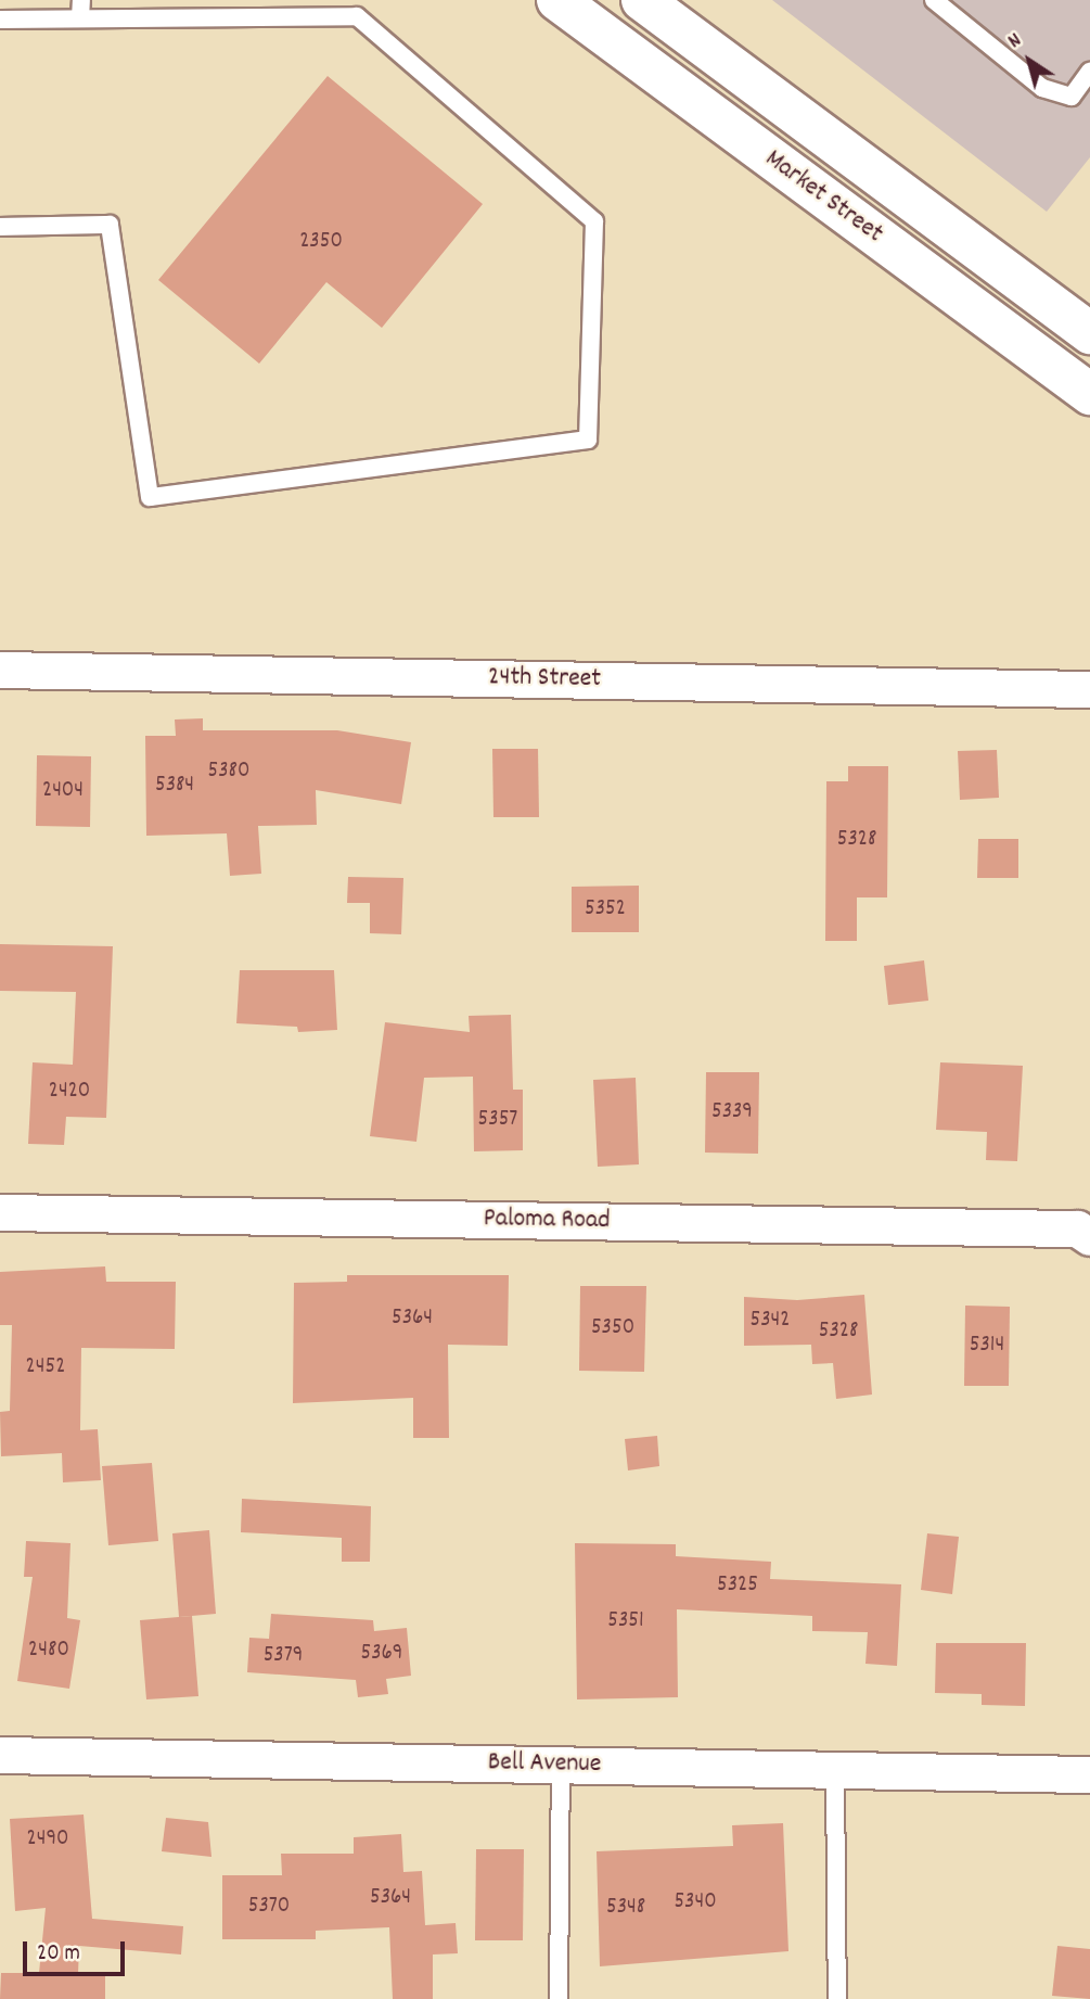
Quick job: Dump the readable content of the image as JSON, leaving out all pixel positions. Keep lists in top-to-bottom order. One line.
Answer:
{"streets":{"main road":["Market Street"],"street":["24th Street","Paloma Road","Bell Avenue"]},"house_numbers":["2350","5380","5384","2404","5328","5352","2420","5339","5357","5364","5342","5350","5328","5314","2452","5325","5351","2480","5369","5379","2490","5364","5340","5370","5348"],"scale_bar":"20 m","north":"top left"}
